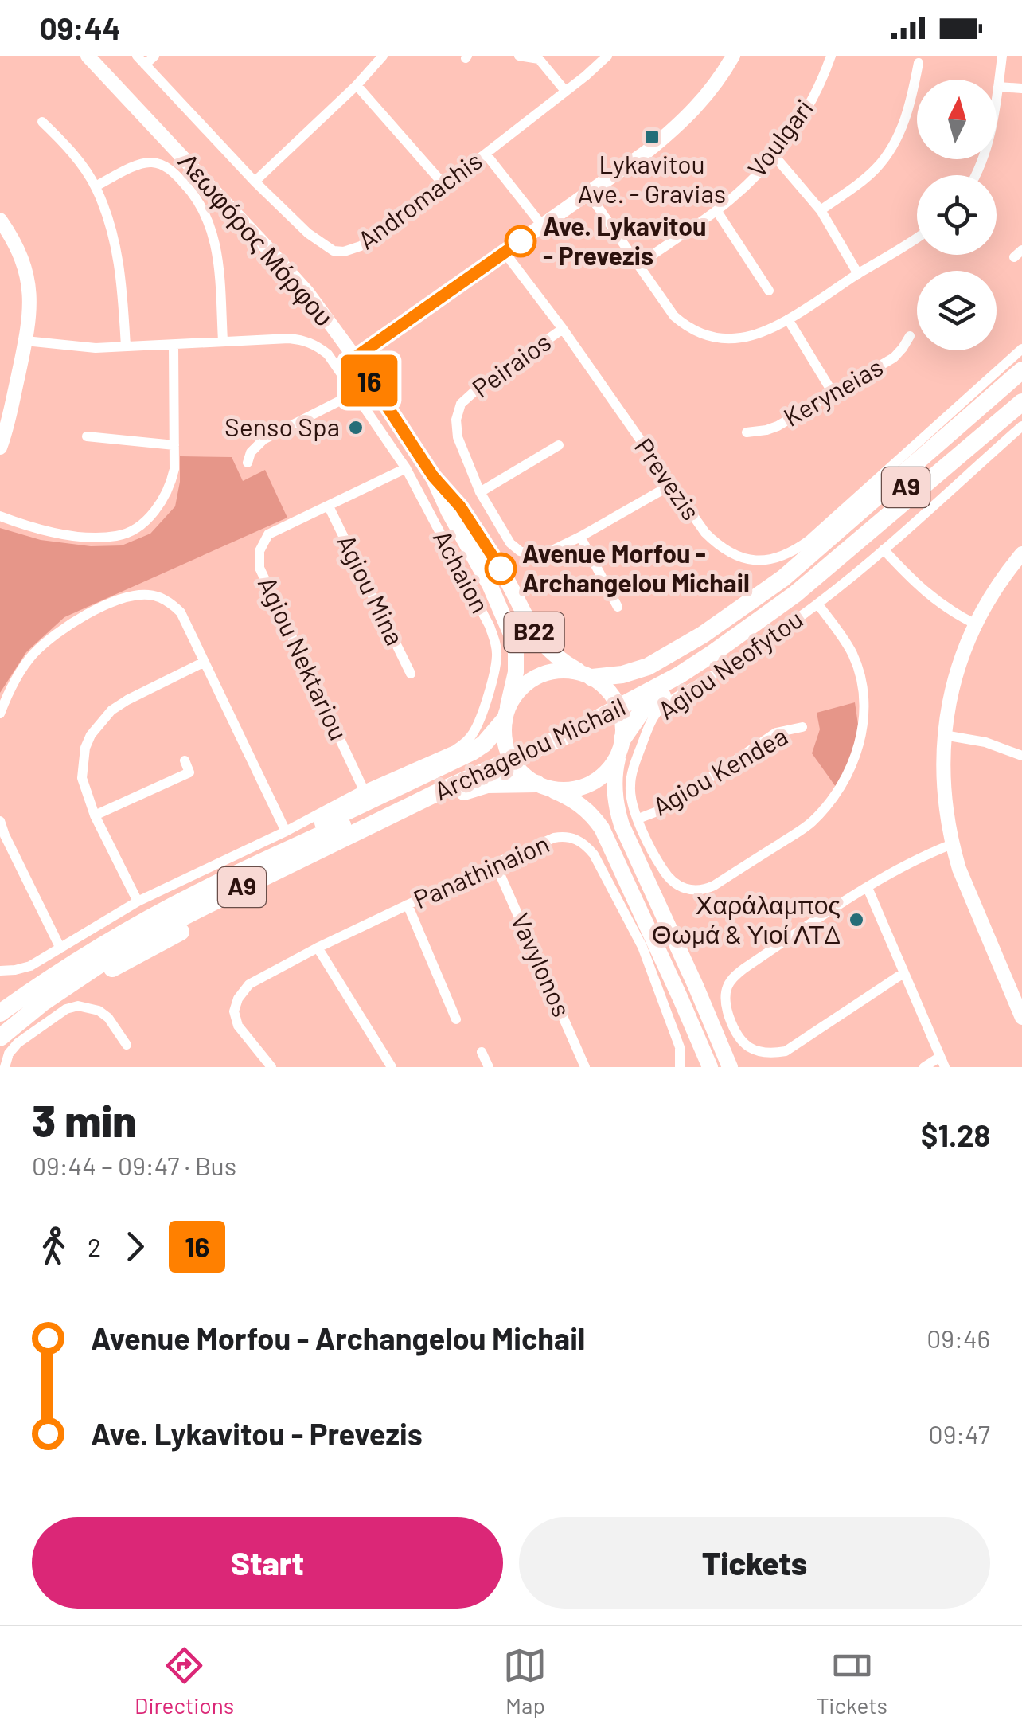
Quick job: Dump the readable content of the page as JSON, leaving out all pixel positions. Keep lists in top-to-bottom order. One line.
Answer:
{"streets":{"highway":["A9","Archagelou Michail"],"main road":["Λεωφόρος Μόρφου","B22"],"street":["Voulgari","Andromachis","Peiraios","Keryneias","Prevezis","Achaion","Agiou Mina","Agiou Nektariou","Agiou Neofytou","Agiou Kendea","Panathinaion","Vavylonos"]},"crossings":[["Λεωφόρος Μόρφου","B22"],["Peiraios","Prevezis"],["Achaion","Agiou Nektariou"],["Agiou Mina","Agiou Nektariou"],["Agiou Neofytou","Agiou Kendea"],["Panathinaion","Vavylonos"]],"places":{"transit":["Lykavitou Ave. - Gravias"],"other":["Ave. Lykavitou - Prevezis","Senso Spa","Avenue Morfou - Archangelou Michail","Χαράλαμπος Θωμά & Υιοί ΛΤΔ"]},"lines":["bus line 16"],"north":"top","page":{"status":"09:44","on_map":"16","heading":["3 min","09:44 – 09:47 · Bus","$1.28"],"legs":["2","16"],"list":[{"name":"Avenue Morfou - Archangelou Michail","value":"09:46"},{"name":"Ave. Lykavitou - Prevezis","value":"09:47"}],"buttons":["Start","Tickets"],"tabs":["Directions","Map","Tickets"]}}
